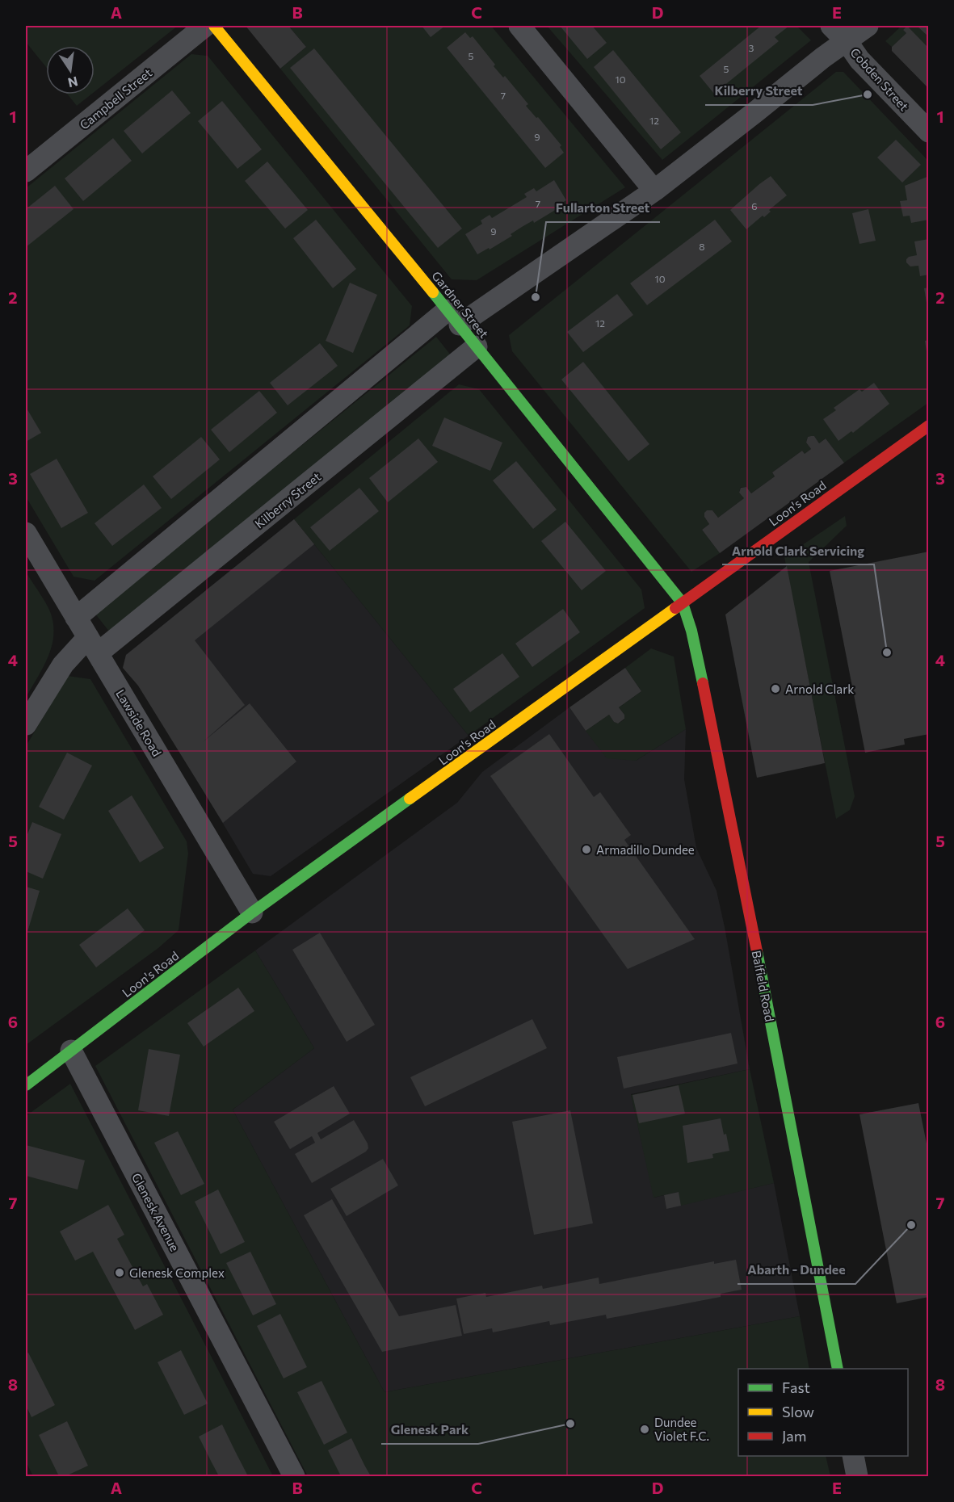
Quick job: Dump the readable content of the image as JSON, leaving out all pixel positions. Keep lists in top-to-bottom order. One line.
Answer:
{"streets":{"street":["Cobden Street","Campbell Street","Gardner Street","Kilberry Street","Loon's Road","Lawside Road","Balfield Road","Glenesk Avenue"]},"crossings":[["Gardner Street","Kilberry Street"],["Gardner Street","Loon's Road"],["Gardner Street","Balfield Road"],["Kilberry Street","Lawside Road"],["Loon's Road","Lawside Road"],["Loon's Road","Balfield Road"],["Loon's Road","Glenesk Avenue"]],"places":["Kilberry Street","Fullarton Street","Arnold Clark Servicing","Arnold Clark","Armadillo Dundee","Abarth - Dundee","Glenesk Complex","Glenesk Park","Dundee Violet F.C."],"house_numbers":["3","5","5","10","7","12","9","7","6","9","8","10","12"],"legend":["Fast","Slow","Jam"],"north":"bottom","grid":{"columns":["A","B","C","D","E"],"rows":["1","2","3","4","5","6","7","8"]}}
